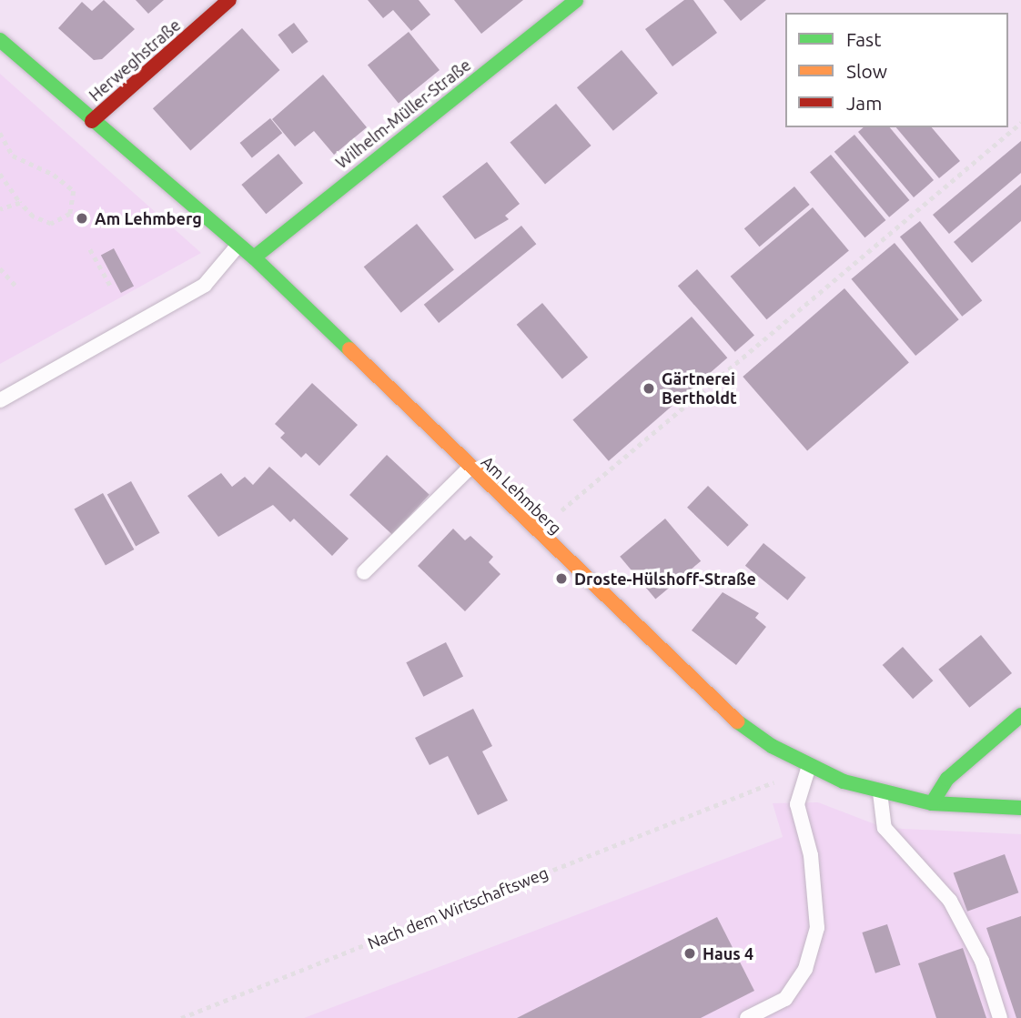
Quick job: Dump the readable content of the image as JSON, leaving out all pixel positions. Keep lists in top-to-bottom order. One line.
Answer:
{"streets":{"street":["Herweghstraße","Wilhelm-Müller-Straße","Am Lehmberg"],"path":["Nach dem Wirtschaftsweg"]},"crossings":[["Herweghstraße","Am Lehmberg"],["Wilhelm-Müller-Straße","Am Lehmberg"]],"places":["Am Lehmberg","Gärtnerei Bertholdt","Droste-Hülshoff-Straße","Haus 4"],"legend":["Fast","Slow","Jam"]}
